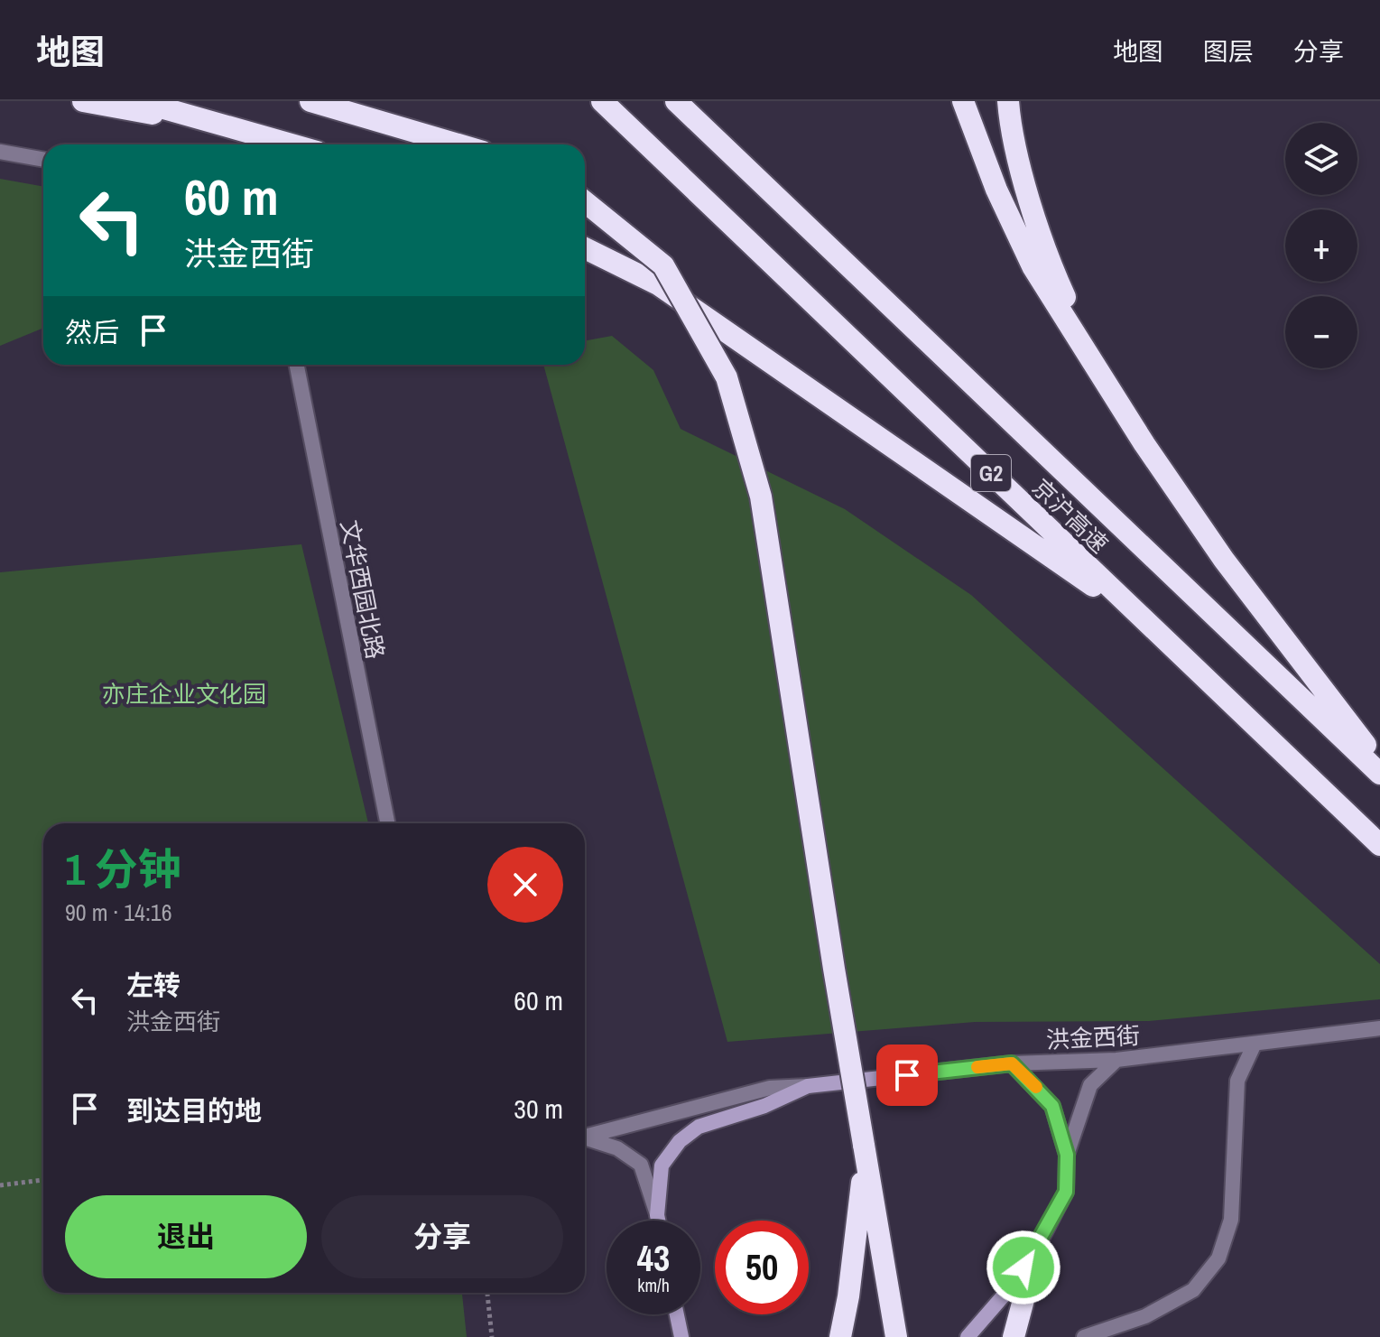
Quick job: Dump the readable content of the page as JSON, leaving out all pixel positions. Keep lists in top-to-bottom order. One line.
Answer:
{"streets":{"highway":["G2","京沪高速"],"main road":["洪金西街"],"street":["文华西园北路"]},"parks":["亦庄企业文化园"],"page":{"header":"地图","nav":["地图","图层","分享"],"map_buttons":["+","−"],"turn":["60 m","洪金西街"],"then":"然后","heading":["1 分钟","90 m · 14:16"],"list":[{"name":"左转","note":"洪金西街","value":"60 m"},{"name":"到达目的地","value":"30 m"}],"buttons":["退出","分享"],"speed":"43 km/h","limit":"50"}}
